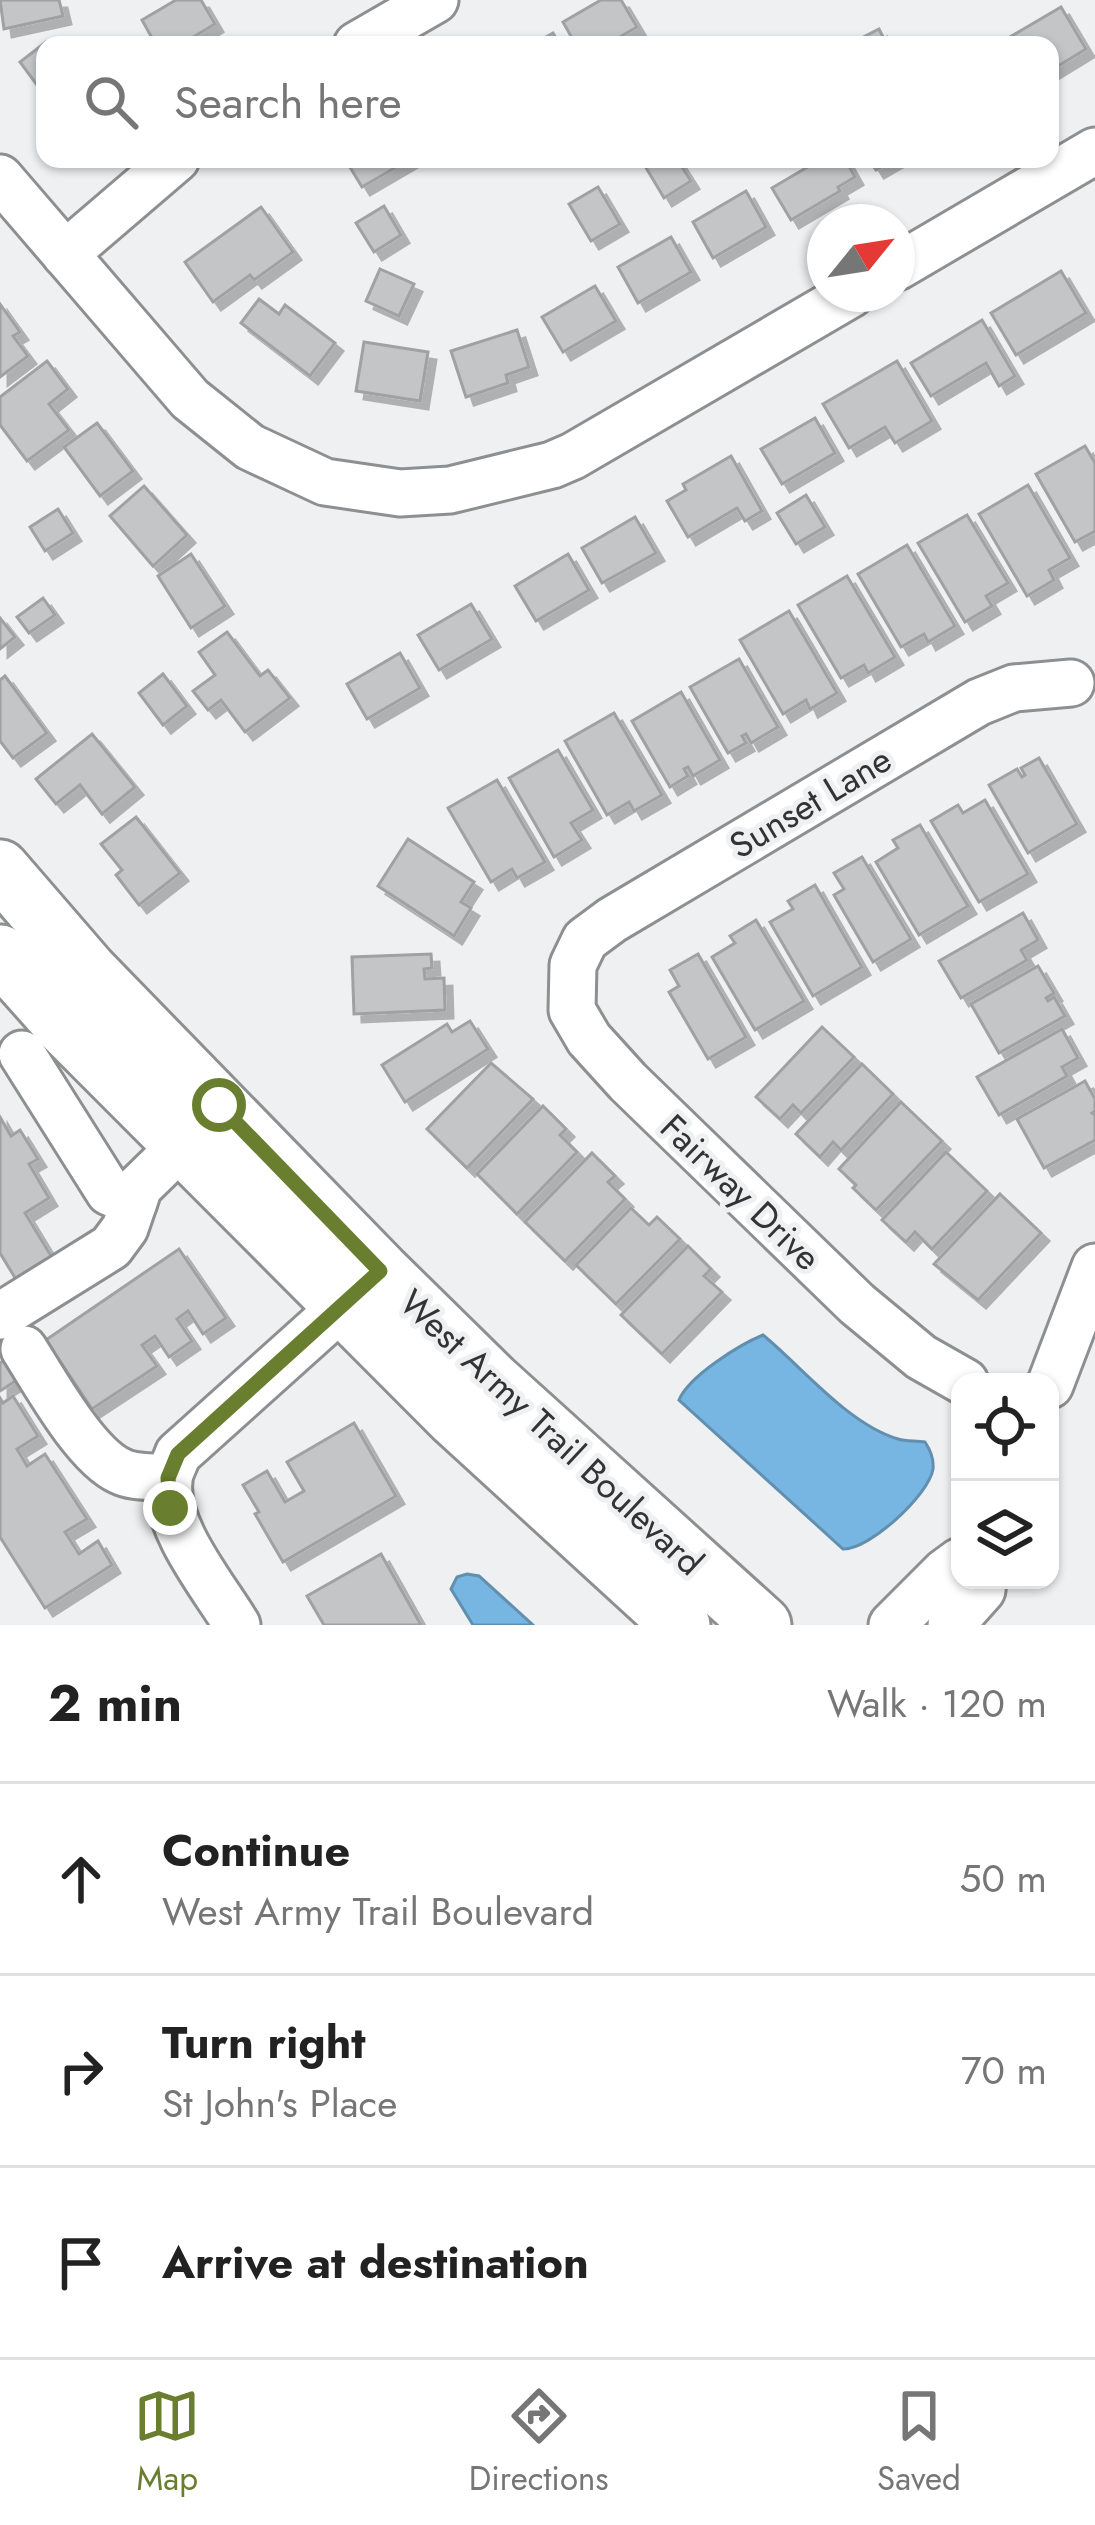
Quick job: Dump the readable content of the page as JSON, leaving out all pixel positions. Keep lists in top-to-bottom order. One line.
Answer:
{"streets":{"main road":["West Army Trail Boulevard"],"street":["Sunset Lane","Fairway Drive"]},"crossings":[["Sunset Lane","Fairway Drive"]],"north":"top right","page":{"search":"Search here","heading":["2 min","Walk · 120 m"],"list":[["Continue","West Army Trail Boulevard","50 m"],["Turn right","St John's Place","70 m"],"Arrive at destination"],"nav":["Map","Directions","Saved"]}}
